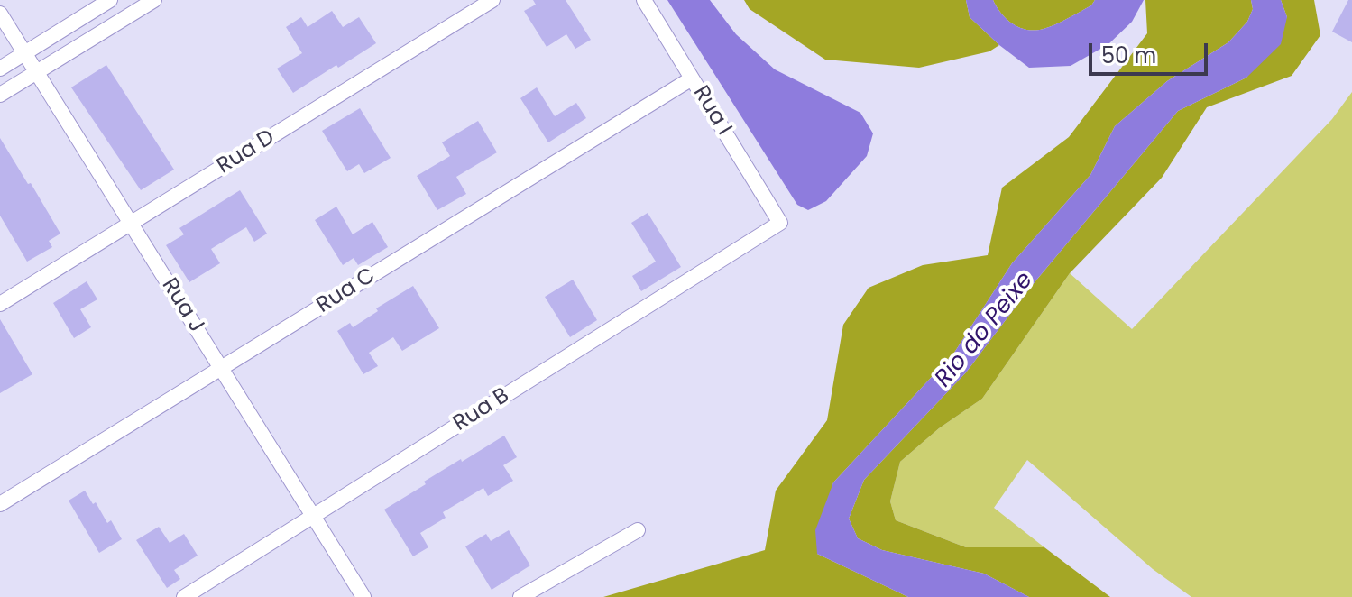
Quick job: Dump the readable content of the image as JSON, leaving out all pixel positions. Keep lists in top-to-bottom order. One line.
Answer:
{"streets":{"street":["Rua I","Rua D","Rua C","Rua J","Rua B"]},"crossings":[["Rua I","Rua C"],["Rua I","Rua B"],["Rua D","Rua J"],["Rua C","Rua J"],["Rua J","Rua B"]],"water":["Rio do Peixe"],"scale_bar":"50 m"}
